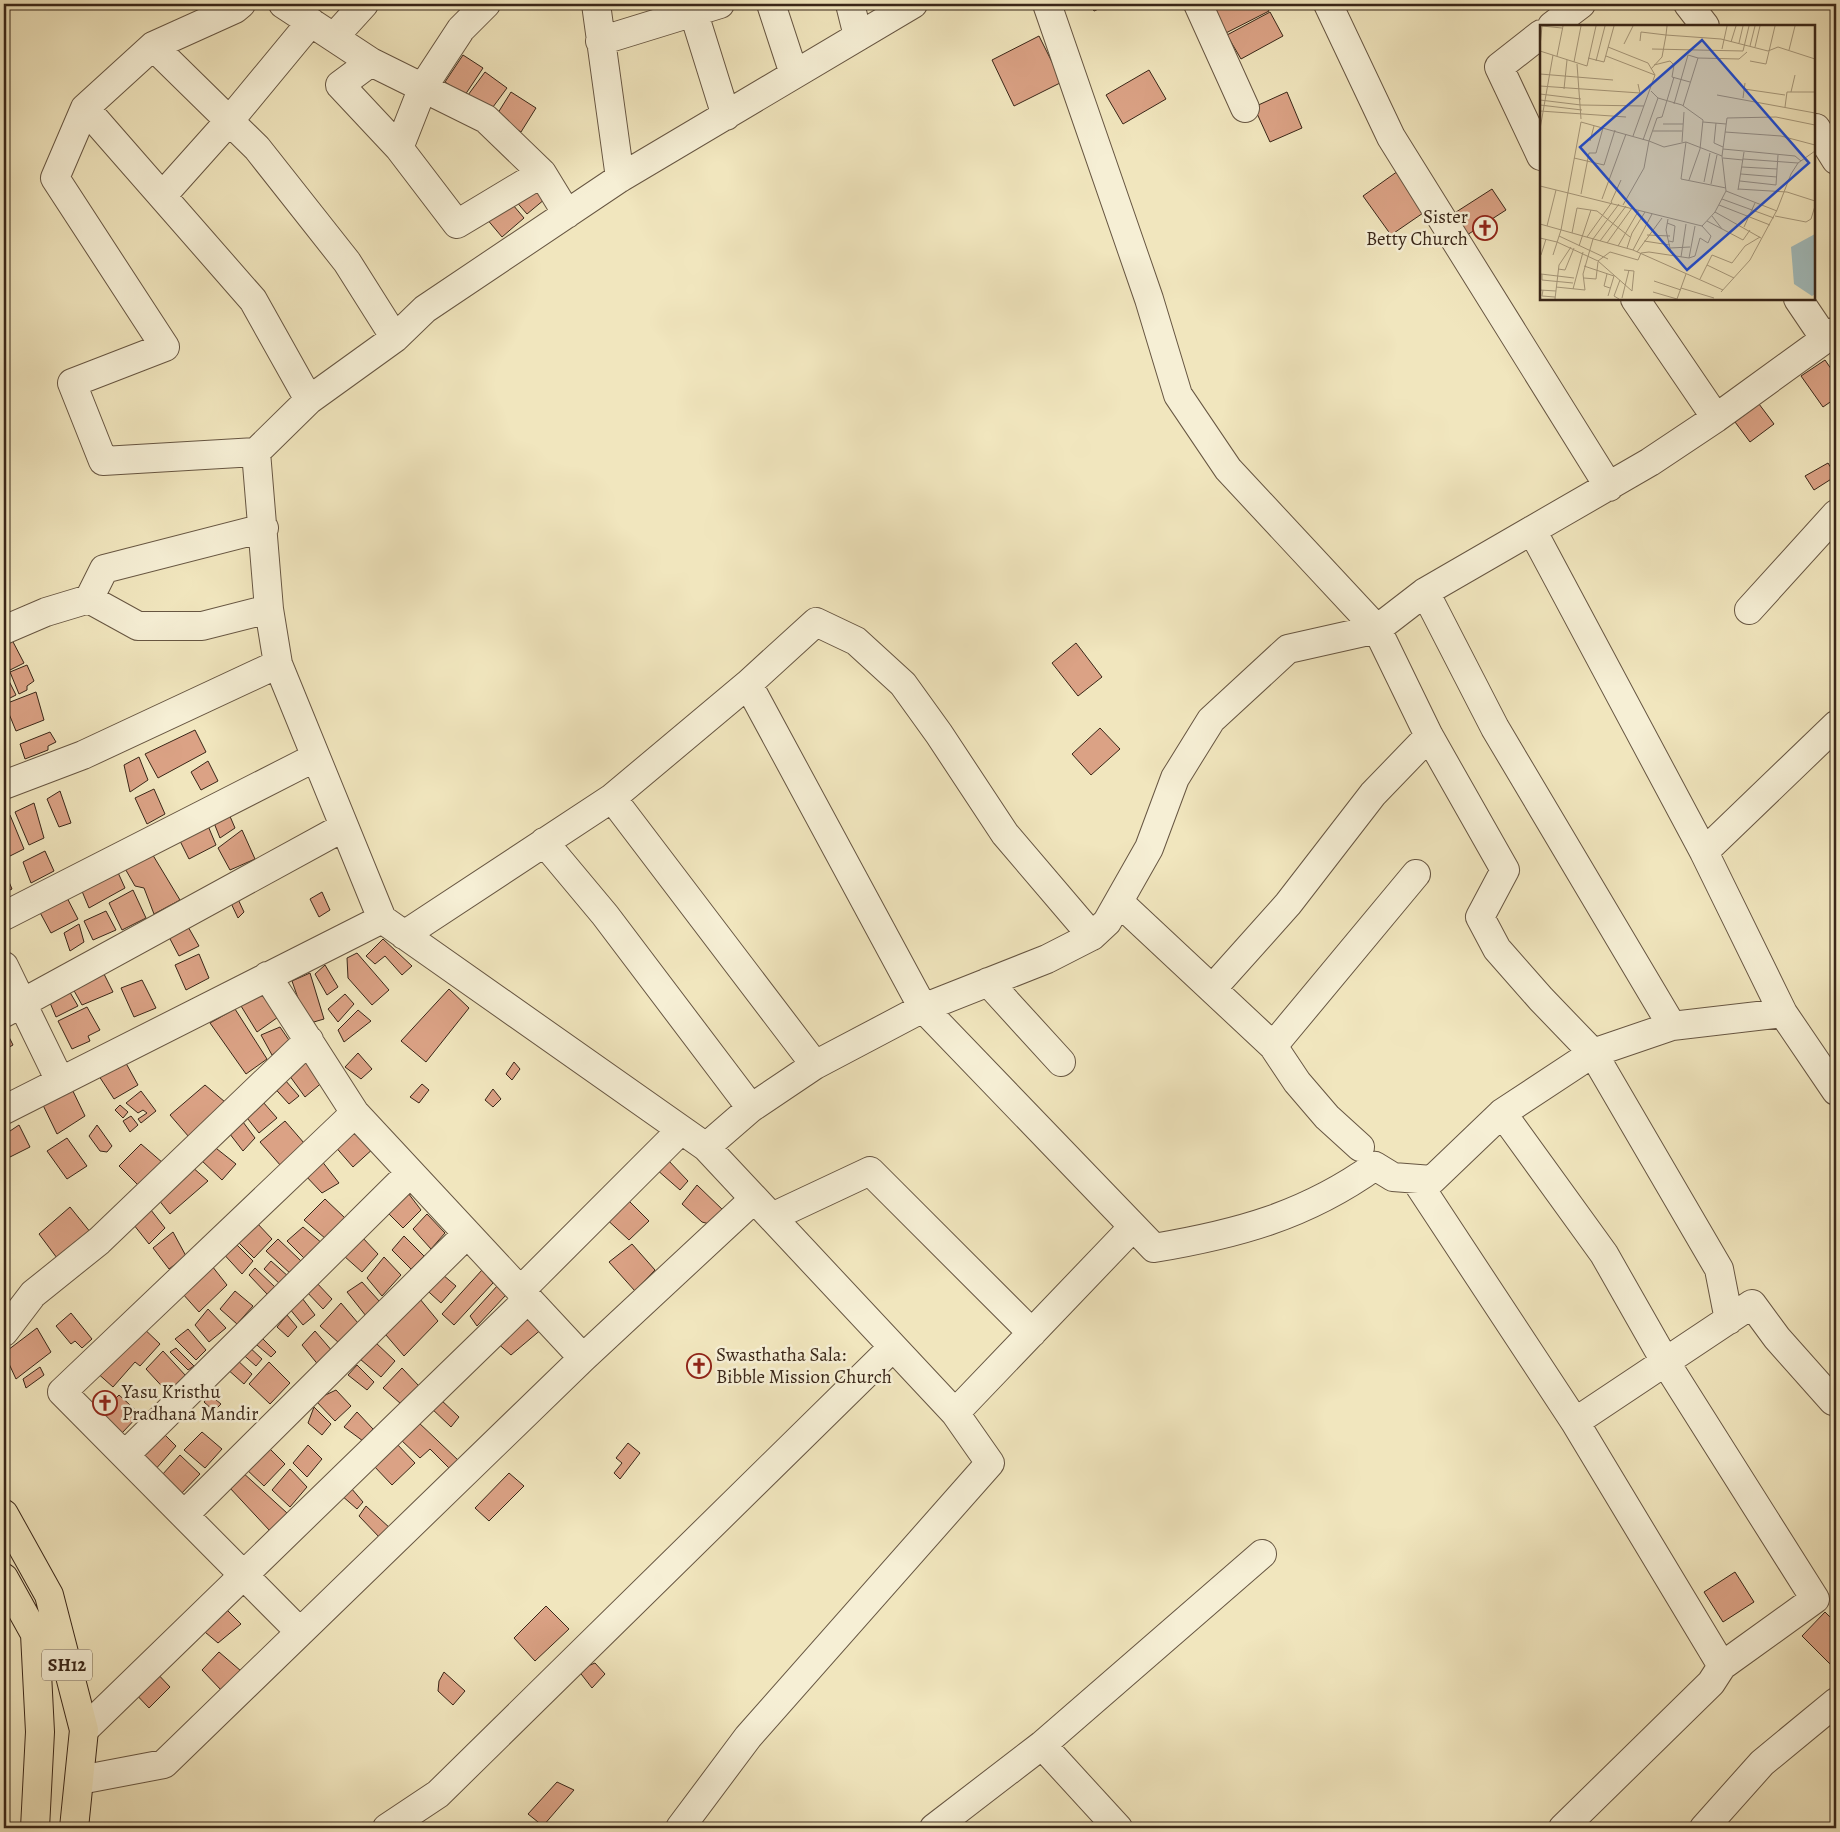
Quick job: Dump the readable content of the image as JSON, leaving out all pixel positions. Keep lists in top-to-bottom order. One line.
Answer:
{"streets":{"main road":["SH12"]},"places":{"church":["Sister Betty Church","Swasthatha Sala: Bibble Mission Church","Yasu Kristhu Pradhana Mandir"]}}
